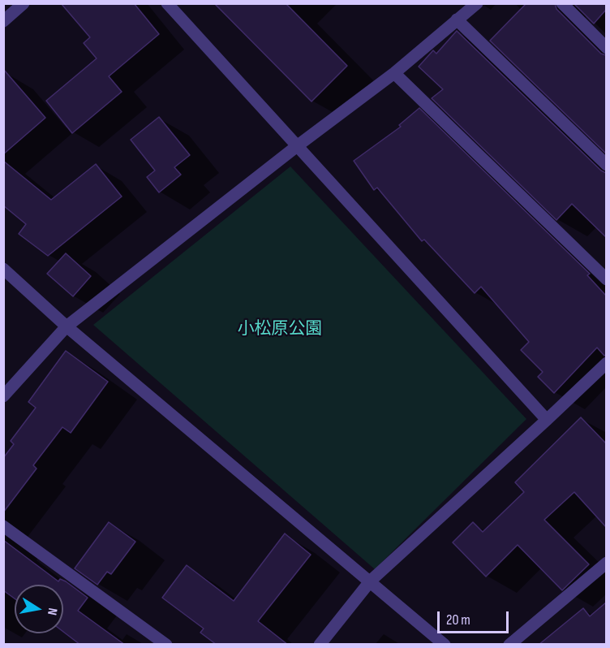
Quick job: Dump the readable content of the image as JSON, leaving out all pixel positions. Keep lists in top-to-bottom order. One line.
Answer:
{"parks":["小松原公園"],"scale_bar":"20 m","north":"right"}
